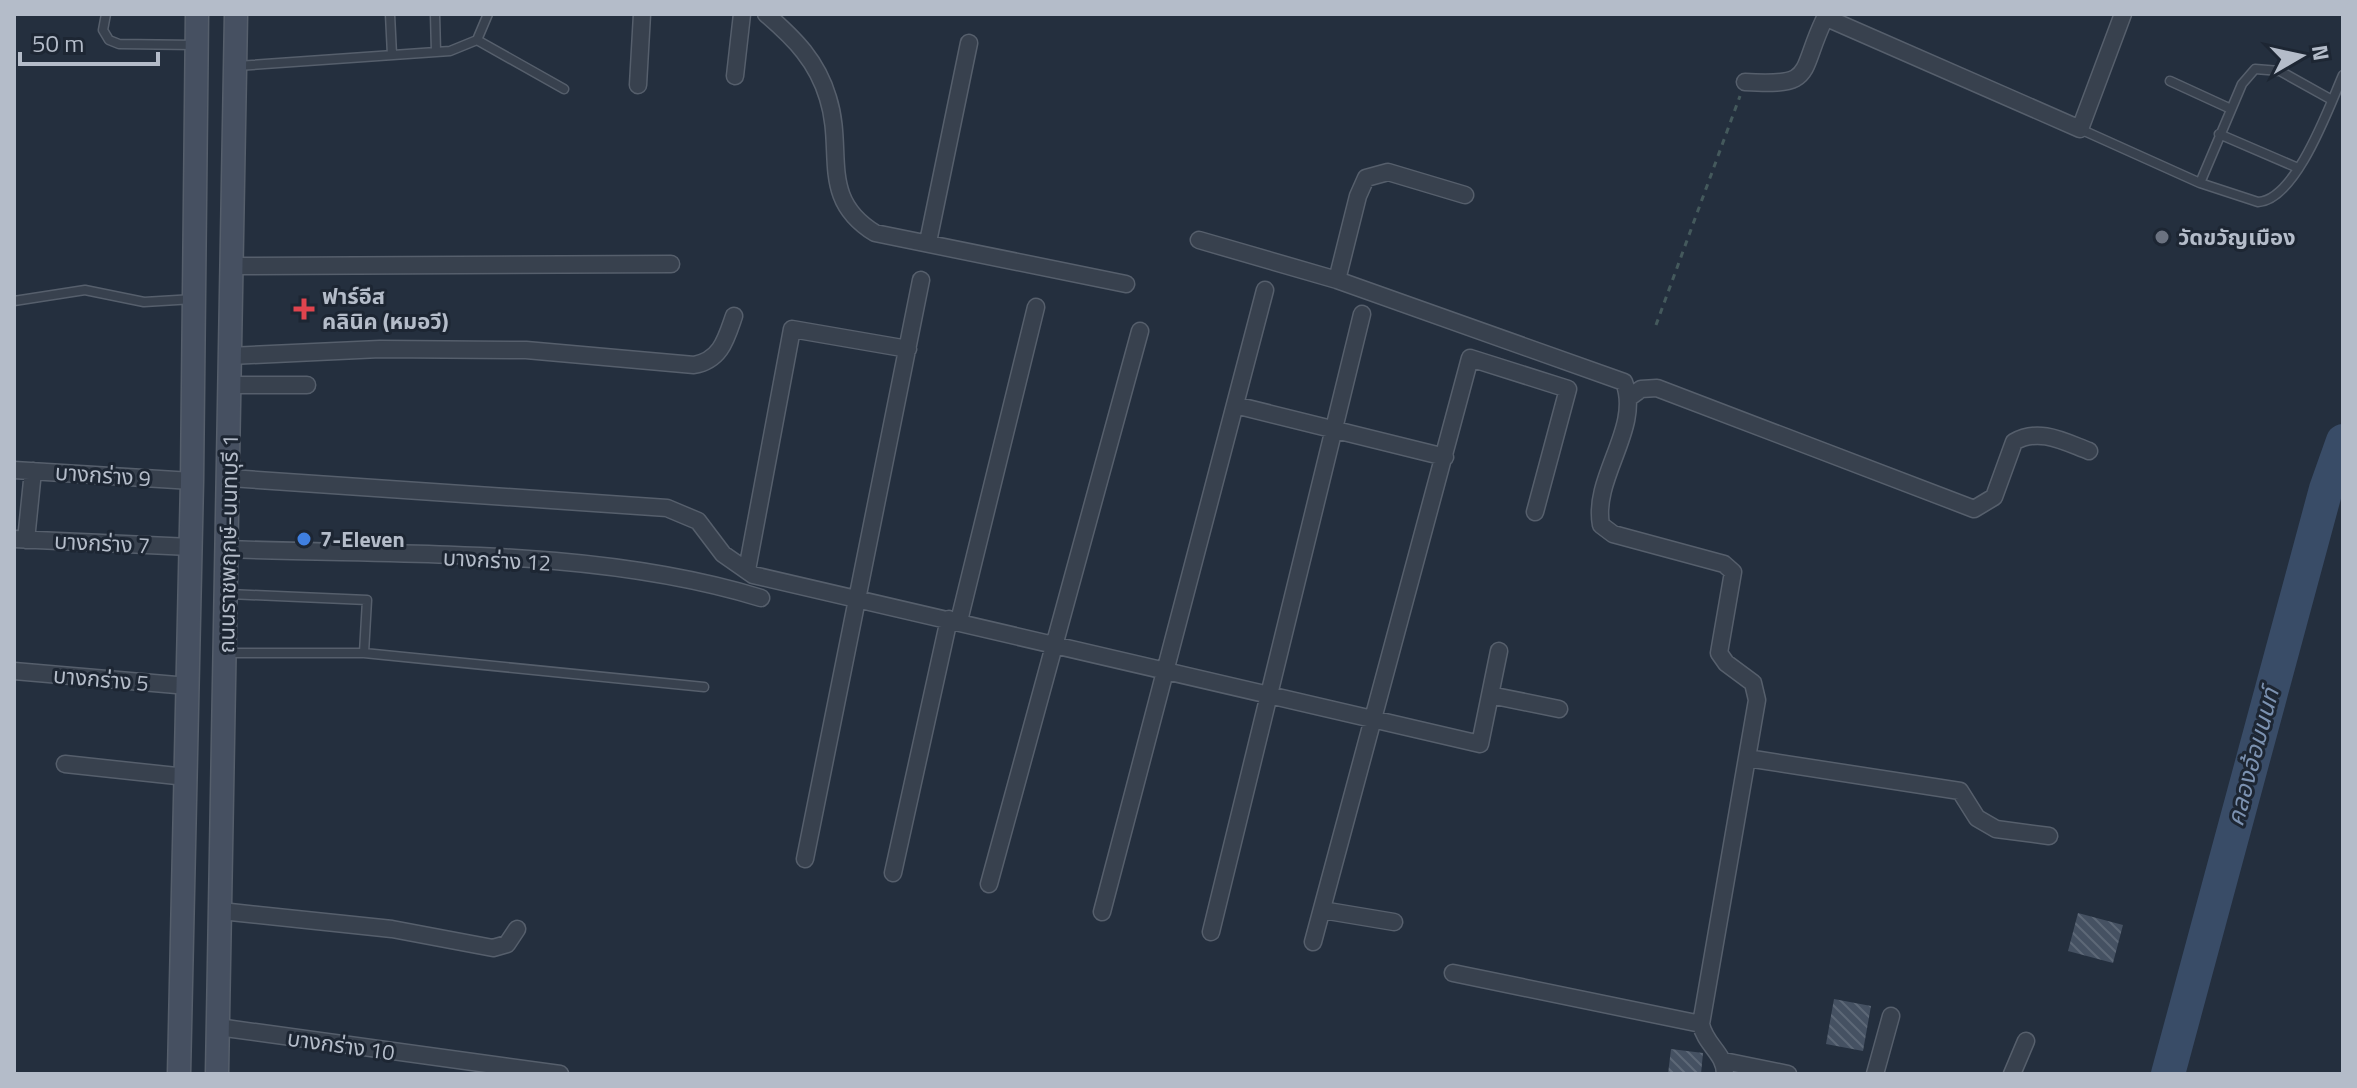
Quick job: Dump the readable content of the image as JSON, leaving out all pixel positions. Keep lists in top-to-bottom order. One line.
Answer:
{"streets":{"main road":["ถนนราชพฤกษ์-นนทบุรี 1"],"street":["บางกร่าง 9","บางกร่าง 7","บางกร่าง 12","บางกร่าง 5","บางกร่าง 10"]},"crossings":[["บางกร่าง 9","ถนนราชพฤกษ์-นนทบุรี 1"],["บางกร่าง 7","ถนนราชพฤกษ์-นนทบุรี 1"],["ถนนราชพฤกษ์-นนทบุรี 1","บางกร่าง 12"],["ถนนราชพฤกษ์-นนทบุรี 1","บางกร่าง 5"],["ถนนราชพฤกษ์-นนทบุรี 1","บางกร่าง 10"]],"water":["คลองอ้อมนนท์"],"places":{"other":["วัดขวัญเมือง","7-Eleven"],"health":["ฟาร์อีส คลินิค (หมอวี)"]},"scale_bar":"50 m","north":"right"}
